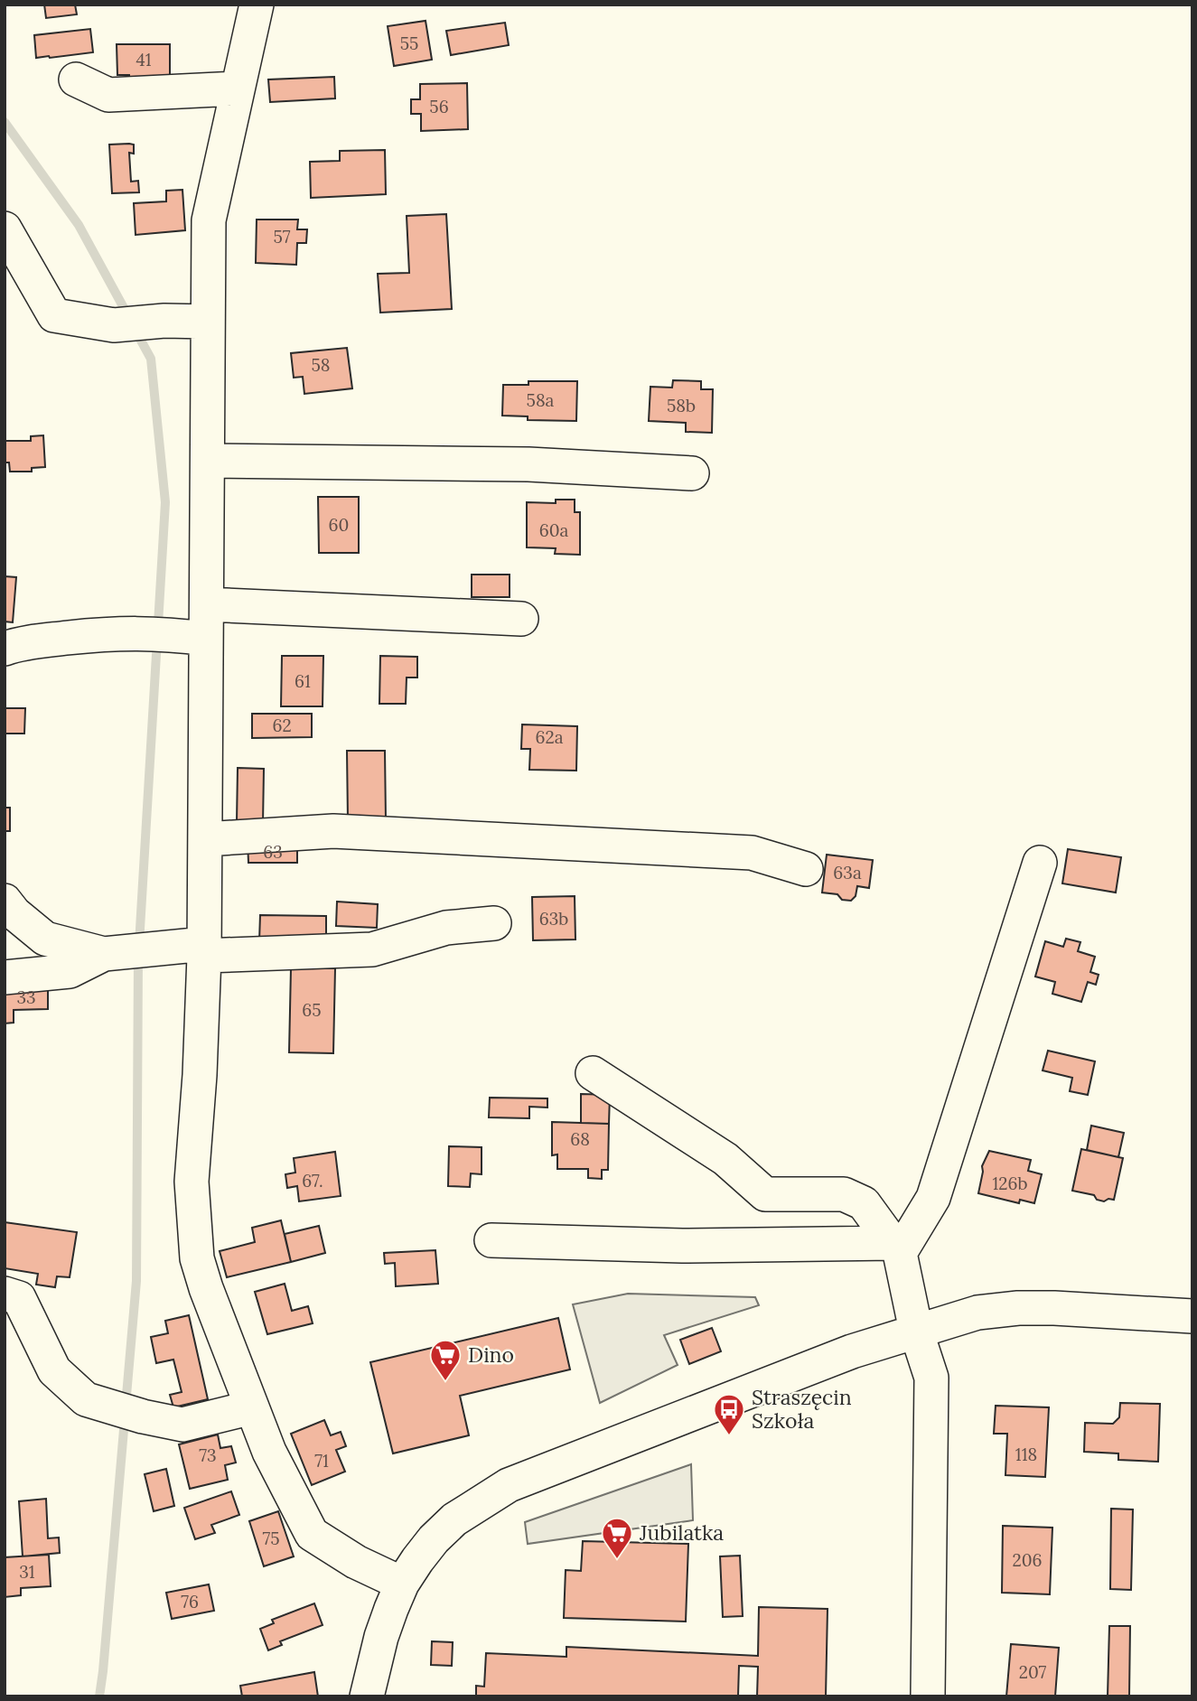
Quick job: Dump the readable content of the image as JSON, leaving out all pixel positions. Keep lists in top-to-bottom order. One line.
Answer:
{"places":{"supermarket":["Dino","Jubilatka"],"bus stop":["Straszęcin Szkoła"]},"house_numbers":["55","41","56","57","58","58a","58b","60","60a","61","62","62a","63","63a","63b","33","65","68","67.","126b","118","73","71","75","206","31","76","207"]}
